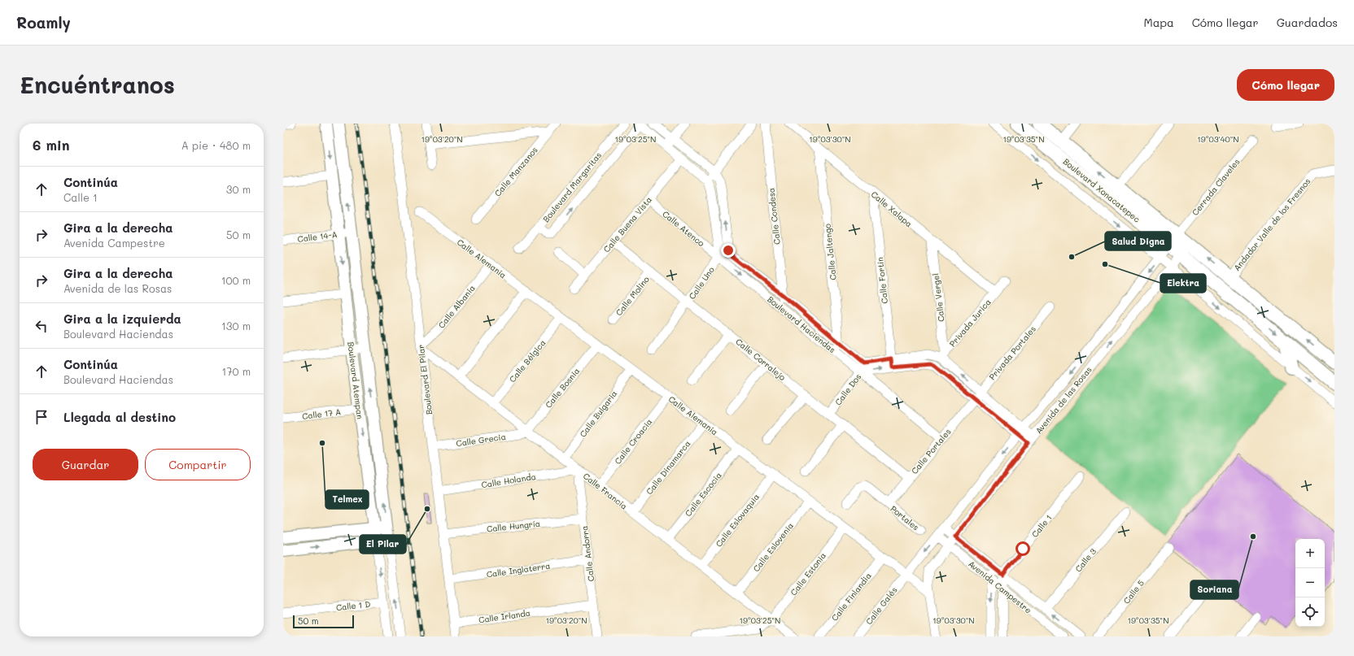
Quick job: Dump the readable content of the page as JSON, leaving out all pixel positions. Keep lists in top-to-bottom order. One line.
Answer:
{"streets":{"main road":["Boulevard Xonacatepec"],"street":["Calle Manzanos","Boulevard Margaritas","Cerrada Claveles","Calle Xalapa","Calle Condesa","Calle Buena Vista","Andador Valle de los Fresnos","Calle Atenco","Calle 14-A","Calle Jaltengo","Calle Alemania","Calle Fortín","Calle Uno","Calle Molino","Calle Vergel","Calle Albania","Privada Jurica","Boulevard Haciendas","Privada Portales","Calle Corralejo","Calle Bélgica","Boulevard El Pilar","Boulevard Atempan","Calle Bosnia","Calle Dos","Avenida de las Rosas","Calle 17 A","Calle Bulgaria","Calle Grecia","Calle Croacia","Calle Portales","Calle Dinamarca","Calle Holanda","Calle Francia","Calle Escocia","Portales","Calle Eslovaquia","Calle Hungría","Calle 1","Calle Eslovenia","Calle Andorra","Calle 3","Calle Inglaterra","Calle Estonia","Avenida Campestre","Calle 5","Calle Finlandia","Calle 1 D","Calle Galés","Calle Irlanda"]},"crossings":[["Cerrada Claveles","Boulevard Xonacatepec"],["Cerrada Claveles","Avenida de las Rosas"],["Boulevard Xonacatepec","Andador Valle de los Fresnos"],["Boulevard Xonacatepec","Avenida de las Rosas"],["Calle Xalapa","Calle Jaltengo"],["Calle Xalapa","Calle Fortín"],["Calle Xalapa","Calle Vergel"],["Calle Xalapa","Privada Jurica"],["Calle Condesa","Boulevard Haciendas"],["Calle Buena Vista","Calle Atenco"],["Calle Buena Vista","Calle Corralejo"],["Calle Atenco","Calle Uno"],["Calle Atenco","Boulevard Haciendas"],["Calle 14-A","Boulevard Atempan"],["Calle Jaltengo","Boulevard Haciendas"],["Calle Alemania","Calle Albania"],["Calle Alemania","Calle Bélgica"],["Calle Alemania","Calle Bosnia"],["Calle Alemania","Avenida de las Rosas"],["Calle Alemania","Calle Bulgaria"],["Calle Alemania","Calle Croacia"],["Calle Alemania","Calle Dinamarca"],["Calle Alemania","Calle Escocia"],["Calle Alemania","Calle Eslovaquia"],["Calle Alemania","Calle Eslovenia"],["Calle Alemania","Calle Estonia"],["Calle Alemania","Calle Finlandia"],["Calle Alemania","Calle Galés"],["Calle Uno","Boulevard Haciendas"],["Calle Uno","Calle Corralejo"],["Calle Molino","Calle Corralejo"],["Calle Vergel","Privada Jurica"],["Calle Albania","Boulevard El Pilar"],["Calle Albania","Calle Francia"],["Boulevard Haciendas","Calle Dos"],["Boulevard Haciendas","Calle Portales"],["Privada Portales","Calle Portales"],["Calle Corralejo","Calle Dos"],["Calle Corralejo","Calle Portales"],["Calle Bélgica","Calle Francia"],["Boulevard El Pilar","Calle Grecia"],["Boulevard El Pilar","Calle Holanda"],["Boulevard El Pilar","Calle Francia"],["Boulevard El Pilar","Calle Hungría"],["Boulevard El Pilar","Calle Inglaterra"],["Boulevard El Pilar","Calle Irlanda"],["Boulevard Atempan","Calle 17 A"],["Boulevard Atempan","Calle 1 D"],["Calle Bosnia","Calle Grecia"],["Calle Bosnia","Calle Francia"],["Avenida de las Rosas","Avenida Campestre"],["Avenida de las Rosas","Calle Galés"],["Calle Bulgaria","Calle Francia"],["Calle Grecia","Calle Francia"],["Calle Croacia","Calle Francia"],["Calle Portales","Portales"],["Calle Dinamarca","Calle Francia"],["Calle Holanda","Calle Francia"],["Calle Holanda","Calle Andorra"],["Calle Francia","Calle Escocia"],["Calle Francia","Calle Eslovaquia"],["Calle Francia","Calle Eslovenia"],["Calle Francia","Calle Andorra"],["Calle Francia","Calle Estonia"],["Calle Hungría","Calle Andorra"],["Calle 1","Avenida Campestre"],["Calle Andorra","Calle Inglaterra"],["Calle Andorra","Calle Irlanda"],["Calle 3","Avenida Campestre"]],"places":["Salud Digna","Elektra","Telmex","El Pilar","Soriana"],"scale_bar":"50 m","page":{"header":"Roamly","nav":["Mapa","Cómo llegar","Guardados"],"buttons":["Cómo llegar",["Guardar","Compartir"]],"title":"Encuéntranos","heading":["6 min","A pie · 480 m"],"list":[["Continúa","Calle 1","30 m"],["Gira a la derecha","Avenida Campestre","50 m"],["Gira a la derecha","Avenida de las Rosas","100 m"],["Gira a la izquierda","Boulevard Haciendas","130 m"],["Continúa","Boulevard Haciendas","170 m"],"Llegada al destino"],"map_buttons":["+","−"],"scale":"50 m"},"coordinates":["19°03'20\"N","19°03'25\"N","19°03'30\"N","19°03'35\"N","19°03'40\"N"]}
